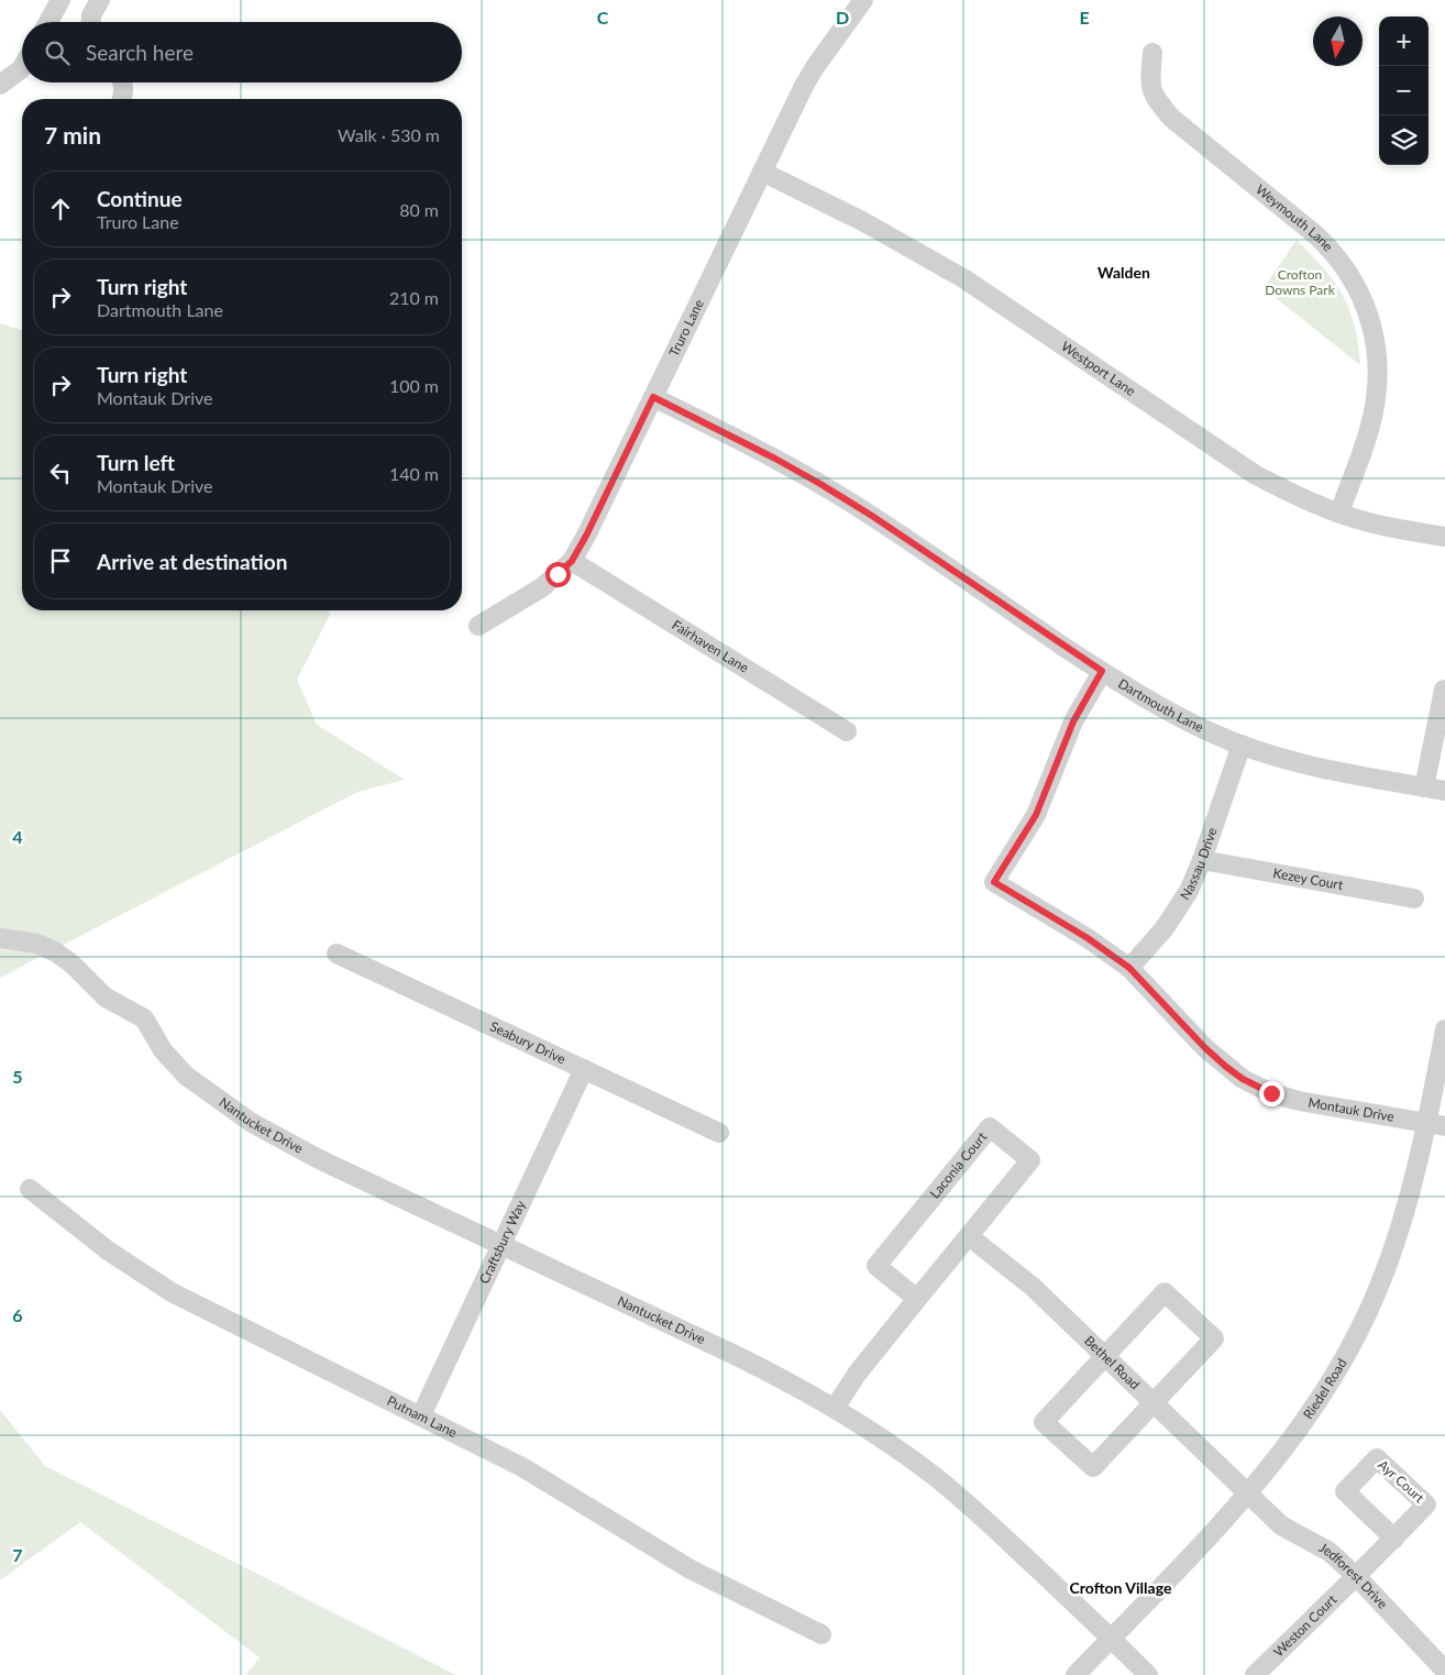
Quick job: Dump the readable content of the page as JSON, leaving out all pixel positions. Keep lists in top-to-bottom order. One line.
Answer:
{"streets":{"street":["Weymouth Lane","Truro Lane","Westport Lane","Fairhaven Lane","Dartmouth Lane","Nassau Drive","Kezey Court","Seabury Drive","Montauk Drive","Nantucket Drive","Laconia Court","Craftsbury Way","Bethel Road","Riedel Road","Putnam Lane","Jedforest Drive","Weston Court"]},"crossings":[["Weymouth Lane","Westport Lane"],["Truro Lane","Westport Lane"],["Truro Lane","Fairhaven Lane"],["Truro Lane","Dartmouth Lane"],["Dartmouth Lane","Nassau Drive"],["Dartmouth Lane","Montauk Drive"],["Nassau Drive","Kezey Court"],["Nassau Drive","Montauk Drive"],["Seabury Drive","Craftsbury Way"],["Montauk Drive","Riedel Road"],["Nantucket Drive","Laconia Court"],["Nantucket Drive","Craftsbury Way"],["Nantucket Drive","Riedel Road"],["Laconia Court","Bethel Road"],["Craftsbury Way","Putnam Lane"],["Bethel Road","Riedel Road"],["Bethel Road","Jedforest Drive"],["Riedel Road","Jedforest Drive"],["Jedforest Drive","Weston Court"]],"districts":["Walden","Crofton Village"],"parks":["Crofton Downs Park"],"north":"bottom","page":{"map_buttons":["+","−"],"search":"Search here","heading":["7 min","Walk · 530 m"],"list":[["Continue","Truro Lane","80 m"],["Turn right","Dartmouth Lane","210 m"],["Turn right","Montauk Drive","100 m"],["Turn left","Montauk Drive","140 m"],"Arrive at destination"]},"grid":{"columns":["C","D","E"],"rows":["4","5","6","7"]}}
